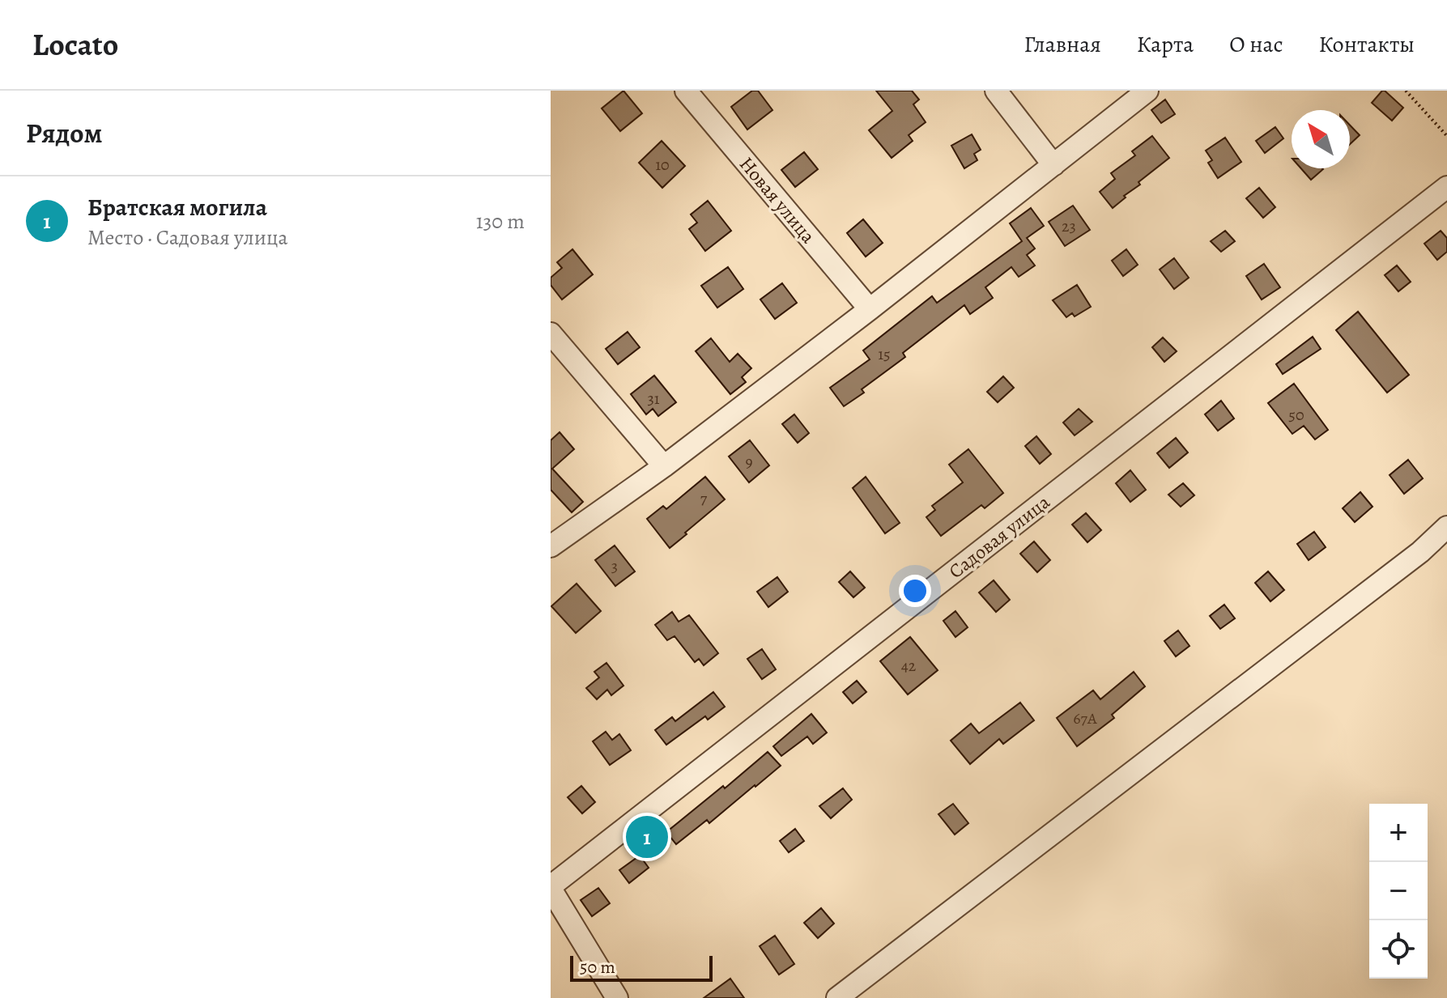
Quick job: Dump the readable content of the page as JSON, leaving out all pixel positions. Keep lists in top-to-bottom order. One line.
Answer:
{"streets":{"street":["Новая улица","Садовая улица"]},"house_numbers":["10","23","15","31","50","9","7","3","42","67А"],"scale_bar":"50 m","north":"top left","page":{"header":"Locato","nav":["Главная","Карта","О нас","Контакты"],"heading":"Рядом","list":[{"mark":"1","name":"Братская могила","note":"Место · Садовая улица","value":"130 m"}],"map_buttons":["+","−"],"pins":"1","scale":"50 m"}}
